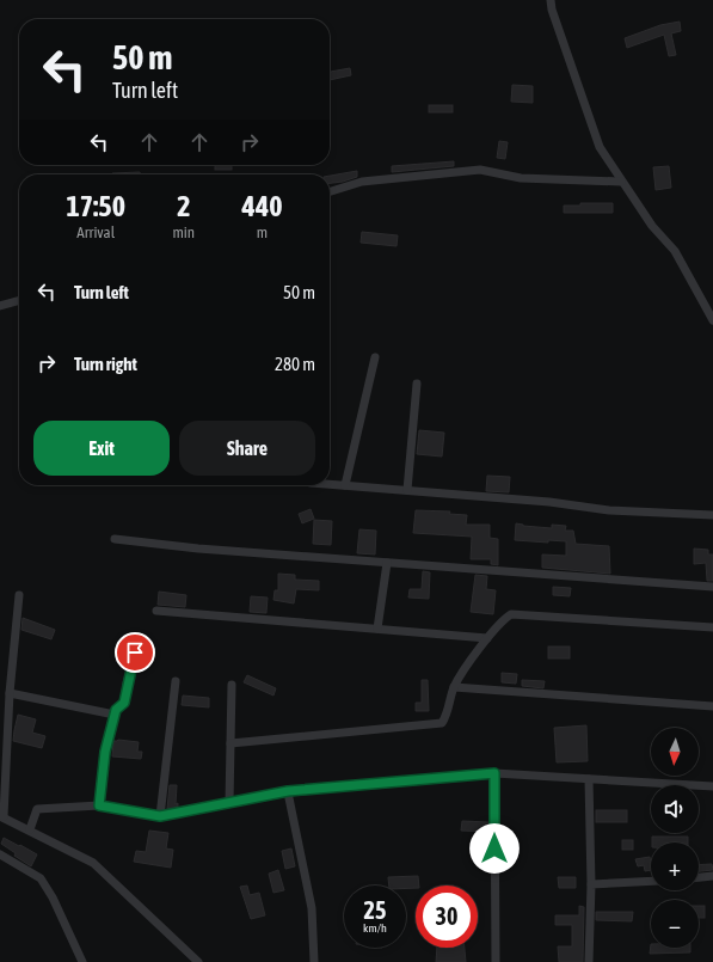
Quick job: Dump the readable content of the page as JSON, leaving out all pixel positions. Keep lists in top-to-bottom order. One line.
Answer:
{"north":"bottom","page":{"turn":["50 m","Turn left"],"eta":["17:50","Arrival","2","min","440","m"],"list":[{"name":"Turn left","value":"50 m"},{"name":"Turn right","value":"280 m"}],"buttons":["Exit","Share"],"map_buttons":["+","−"],"speed":"25 km/h","limit":"30"}}
